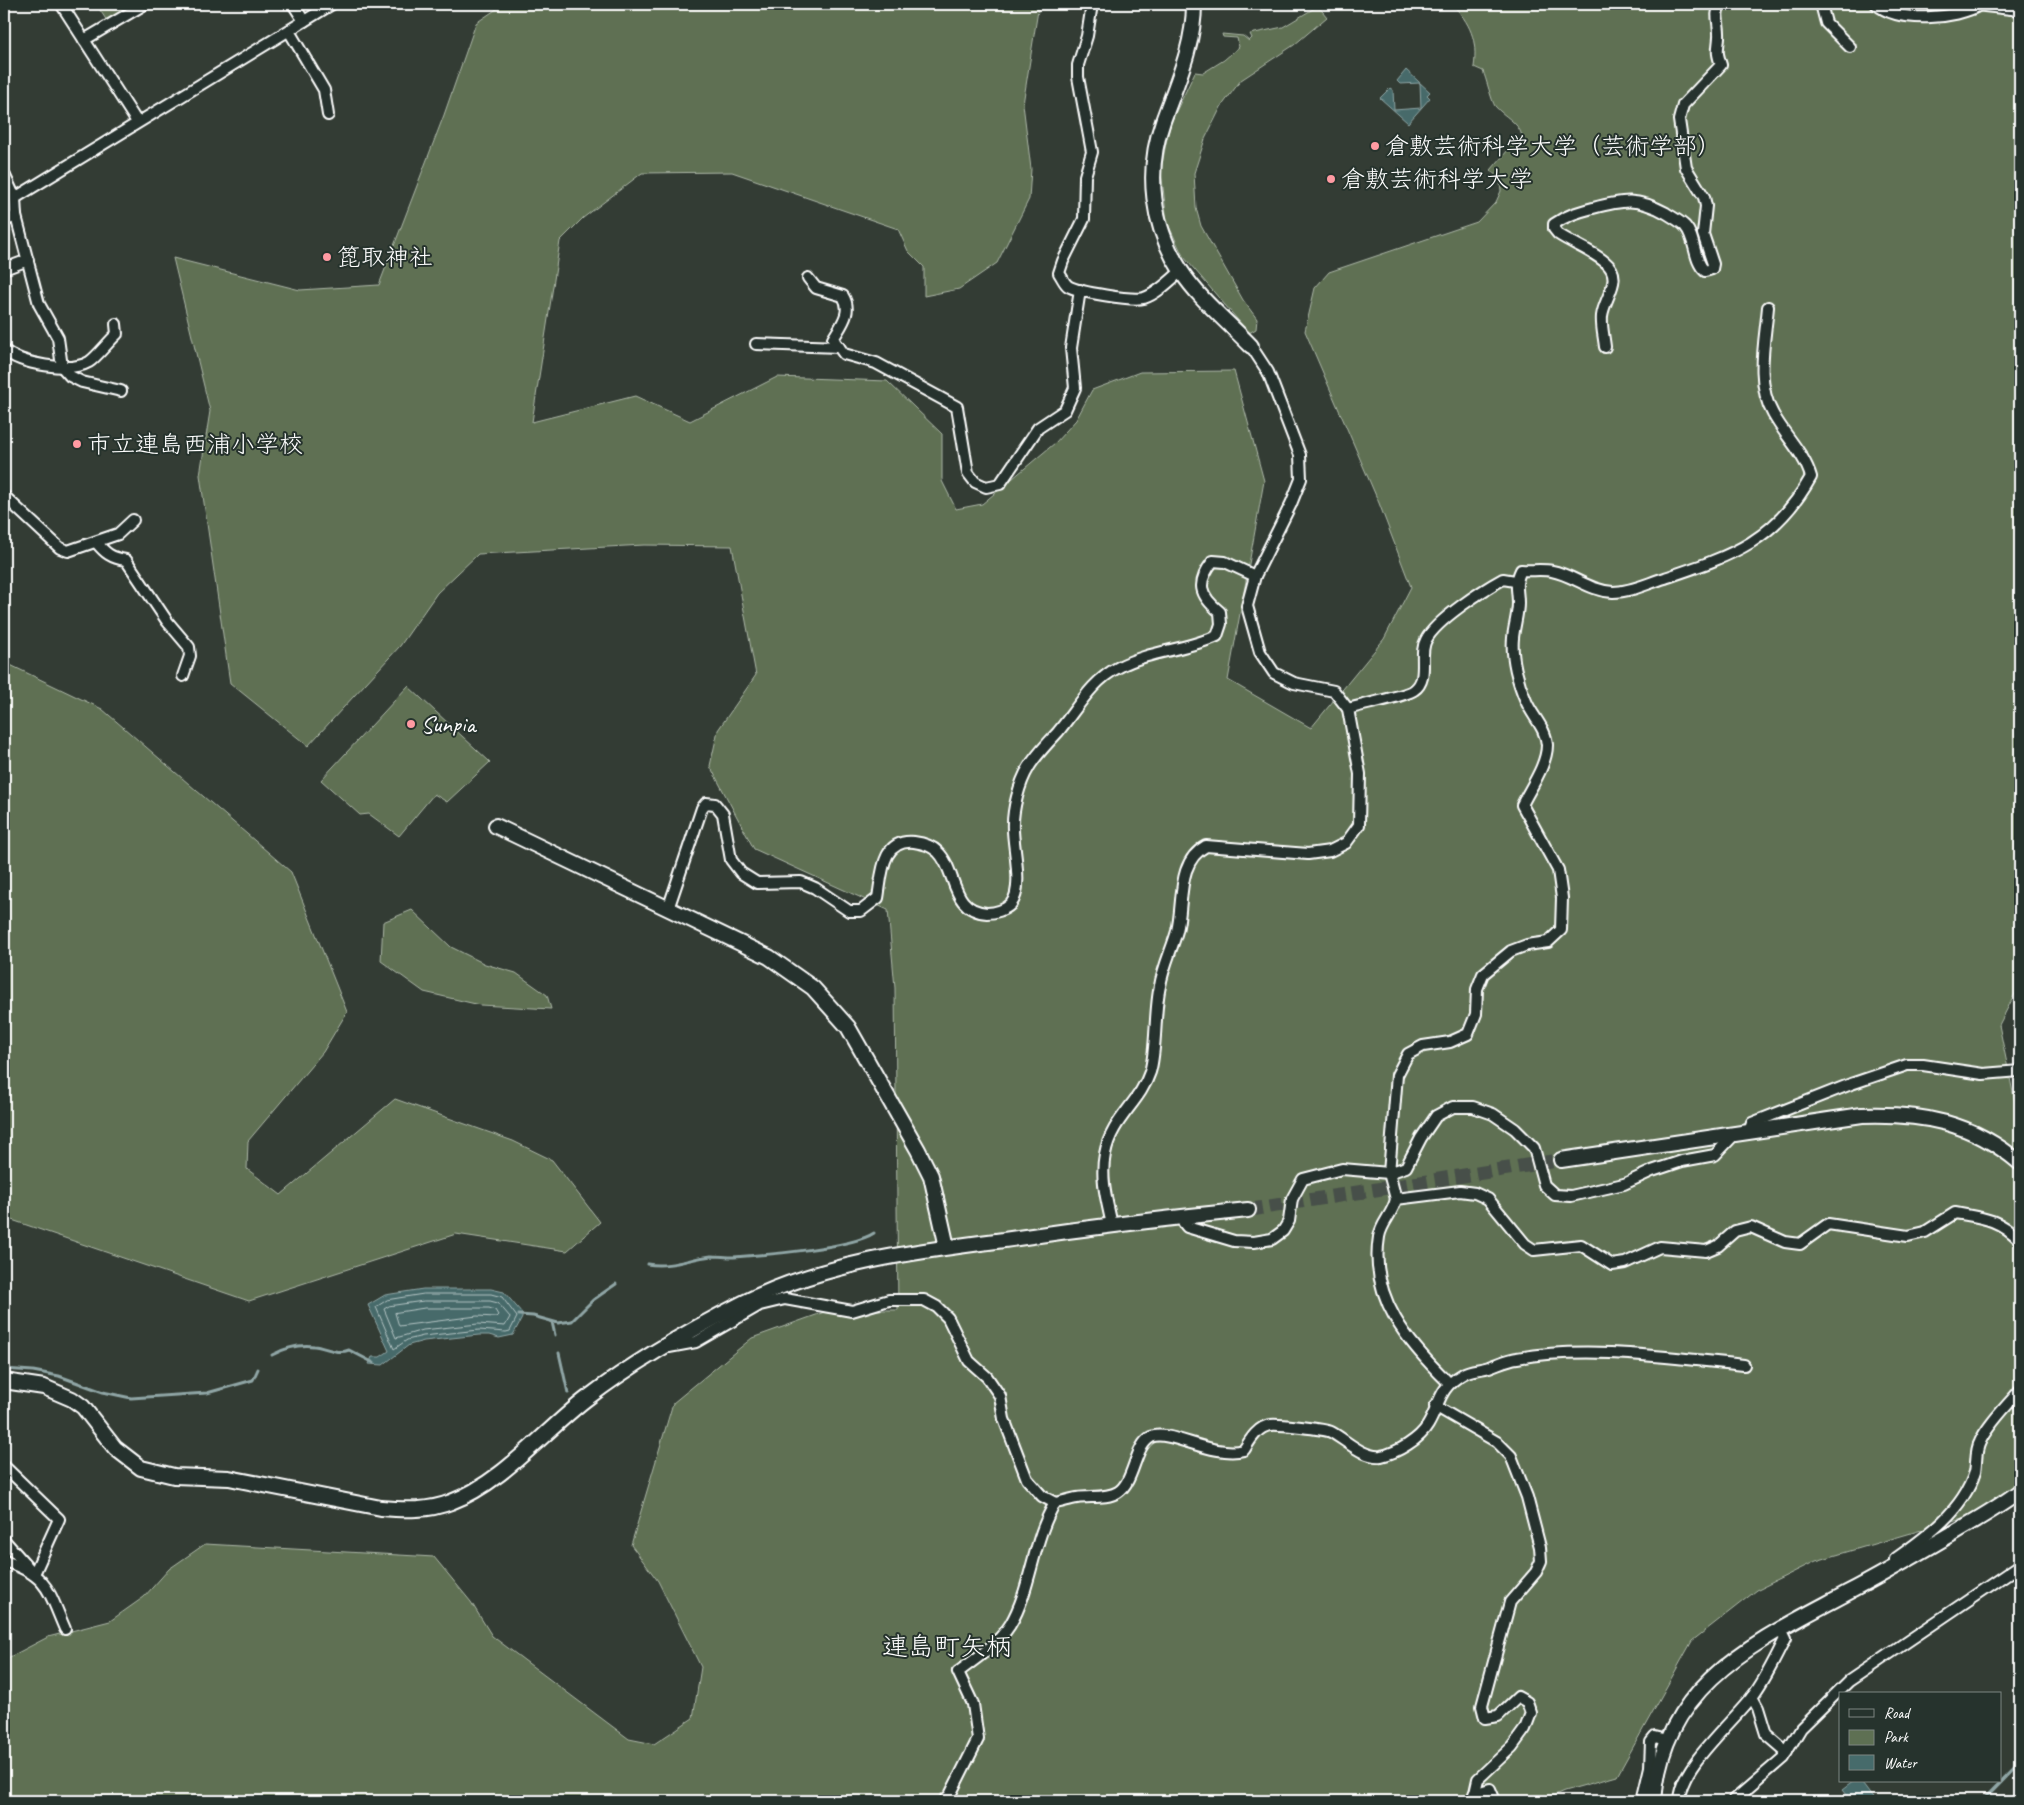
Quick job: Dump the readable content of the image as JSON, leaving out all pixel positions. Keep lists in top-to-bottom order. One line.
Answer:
{"districts":["連島町矢柄"],"places":["倉敷芸術科学大学（芸術学部）","倉敷芸術科学大学","箆取神社","市立連島西浦小学校","Sunpia"],"legend":["Road","Park","Water"]}
